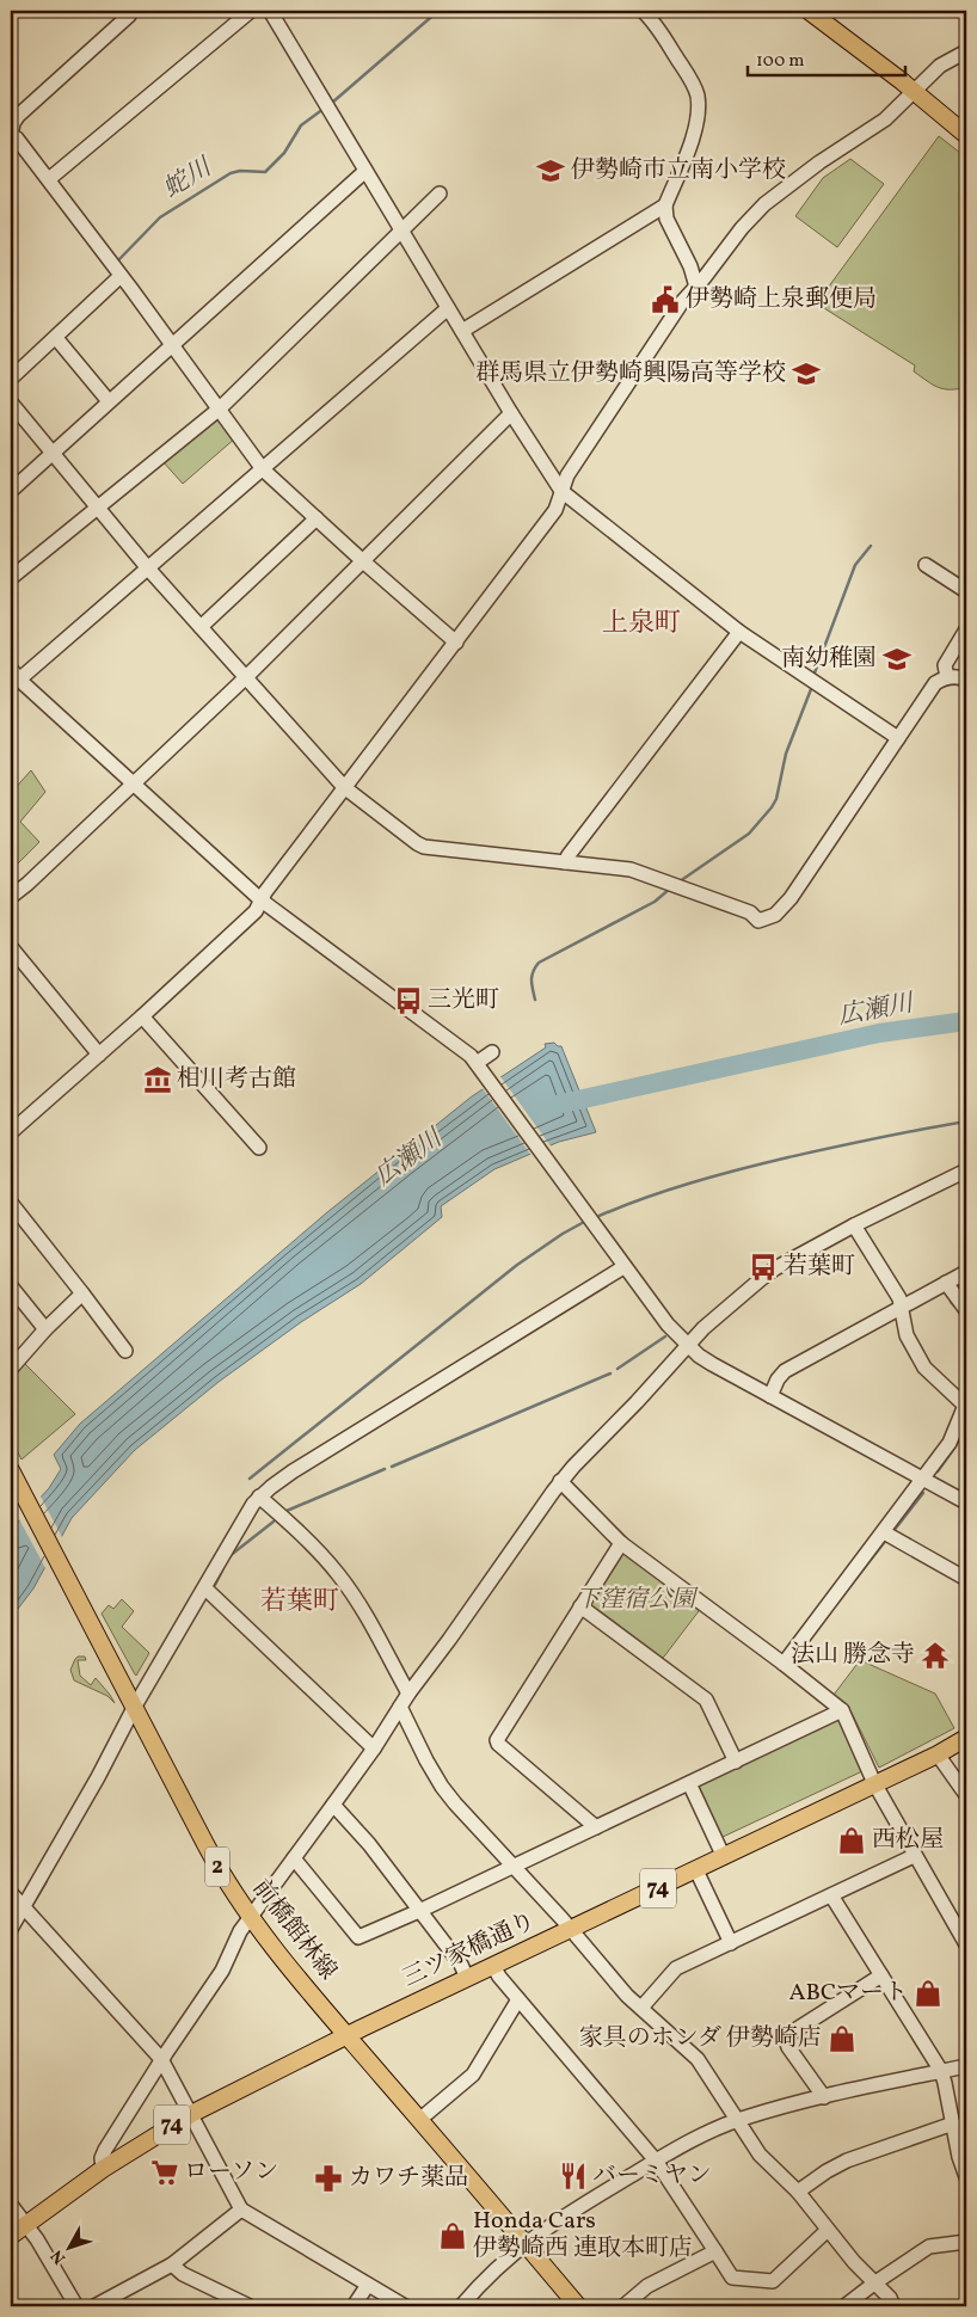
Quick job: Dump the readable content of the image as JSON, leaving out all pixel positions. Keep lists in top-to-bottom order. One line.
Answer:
{"streets":{"main road":["2","74","前橋館林線","三ツ家橋通り"]},"crossings":[["前橋館林線","三ツ家橋通り"]],"districts":["上泉町","若葉町"],"water":["蛇川","広瀬川"],"parks":["下窪宿公園"],"places":{"school or university":["伊勢崎市立南小学校","群馬県立伊勢崎興陽高等学校","南幼稚園"],"public building":["伊勢崎上泉郵便局"],"bus stop":["三光町","若葉町"],"museum":["相川考古館"],"temple":["法山 勝念寺"],"shop":["西松屋","ABCマート","家具のホンダ 伊勢崎店","Honda Cars 伊勢崎西 連取本町店"],"supermarket":["ローソン"],"restaurant":["バーミヤン"],"pharmacy":["カワチ薬品"]},"scale_bar":"100 m","north":"bottom left"}
